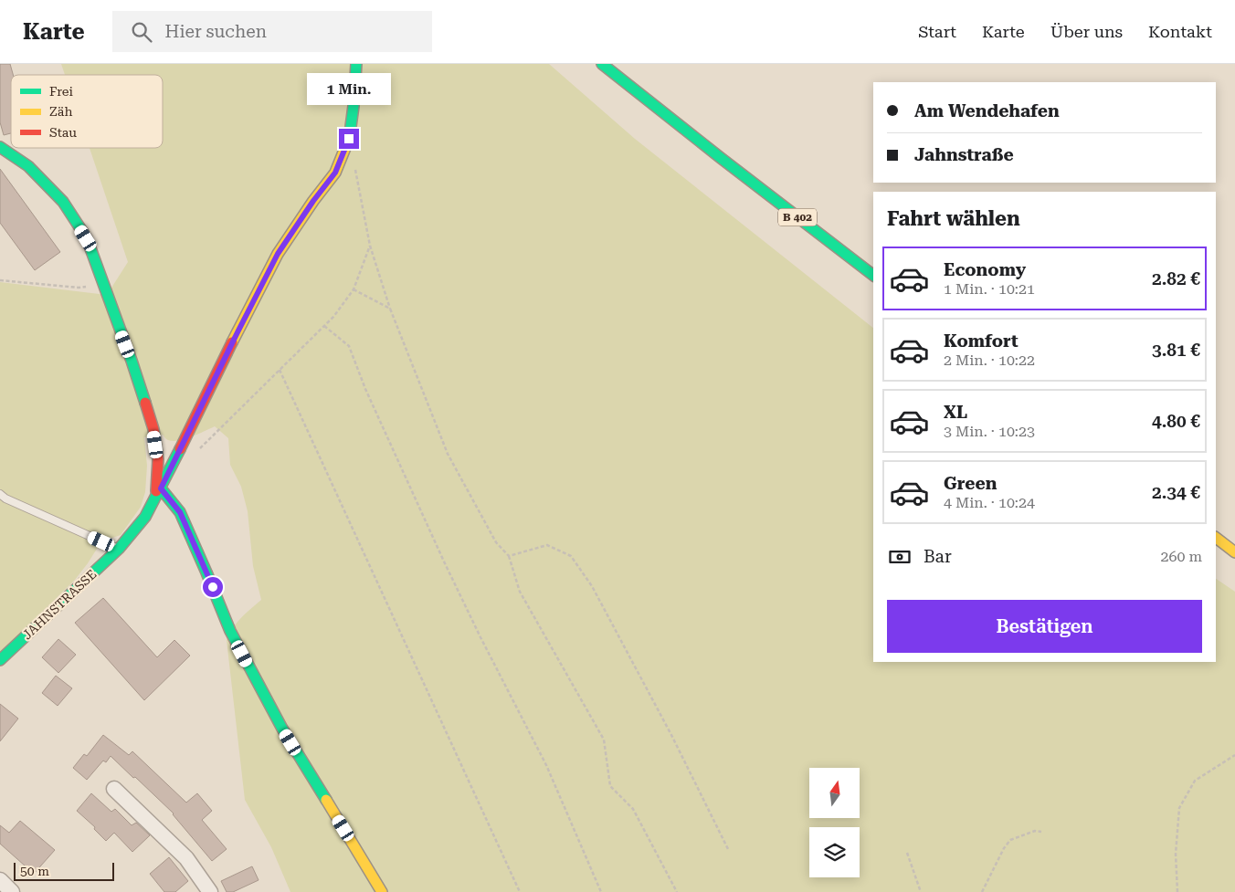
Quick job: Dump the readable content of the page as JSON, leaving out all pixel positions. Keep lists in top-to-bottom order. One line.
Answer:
{"streets":{"street":["B 402","JAHNSTRASSE"]},"legend":["Frei","Zäh","Stau"],"scale_bar":"50 m","north":"top","page":{"header":"Karte","search":"Hier suchen","nav":["Start","Karte","Über uns","Kontakt"],"bubble":"1 Min.","banner":["Am Wendehafen","Jahnstraße"],"heading":"Fahrt wählen","list":[{"name":"Economy","note":"1 Min. · 10:21","value":"2.82 €"},{"name":"Komfort","note":"2 Min. · 10:22","value":"3.81 €"},{"name":"XL","note":"3 Min. · 10:23","value":"4.80 €"},{"name":"Green","note":"4 Min. · 10:24","value":"2.34 €"}],"pay":["Bar","260 m"],"buttons":"Bestätigen","scale":"50 m"}}
